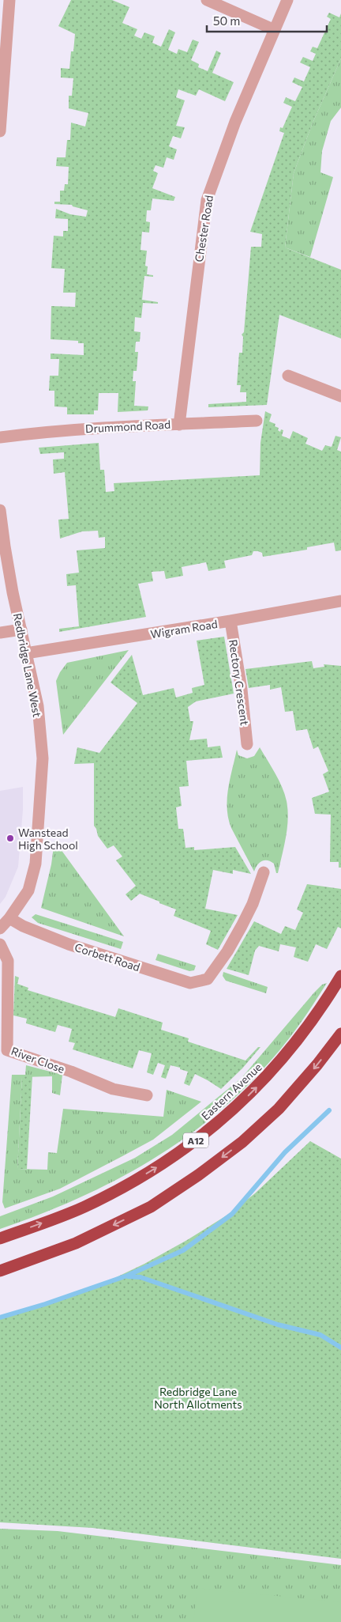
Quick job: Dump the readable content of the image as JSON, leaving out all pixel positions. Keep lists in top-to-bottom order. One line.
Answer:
{"streets":{"highway":["Eastern Avenue","A12"],"street":["Chester Road","Drummond Road","Wigram Road","Redbridge Lane West","Rectory Crescent","Corbett Road","River Close"]},"crossings":[["Chester Road","Drummond Road"],["Wigram Road","Redbridge Lane West"],["Wigram Road","Rectory Crescent"],["Redbridge Lane West","Corbett Road"]],"parks":["Redbridge Lane North Allotments"],"places":["Wanstead High School"],"scale_bar":"50 m"}
